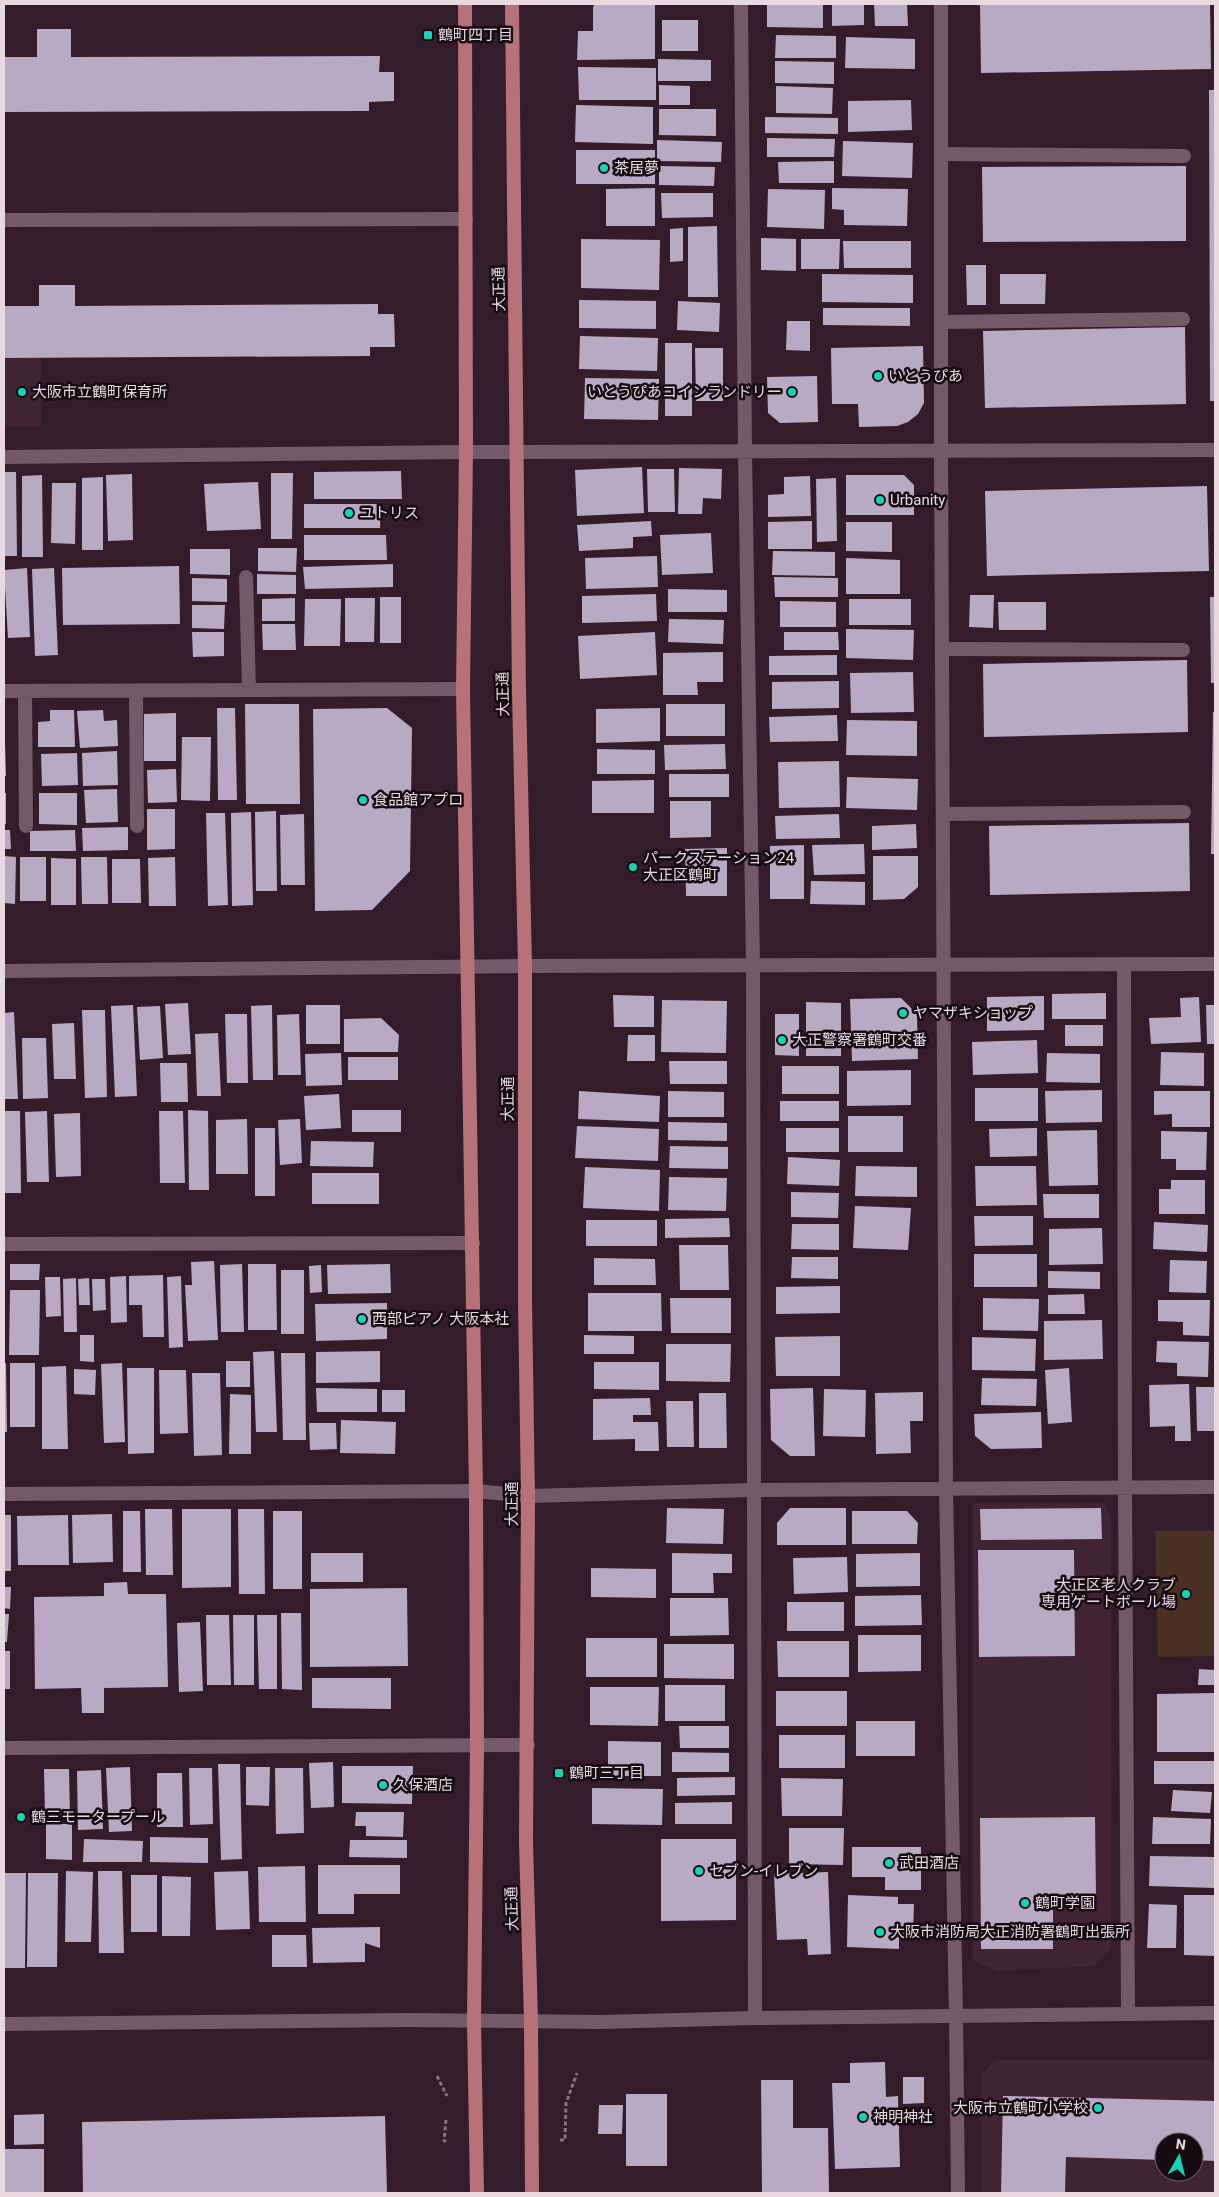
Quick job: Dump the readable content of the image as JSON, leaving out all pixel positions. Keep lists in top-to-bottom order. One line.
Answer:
{"streets":{"main road":["大正通"]},"places":{"transit":["鶴町四丁目","鶴町三丁目"],"other":["茶居夢","いとうぴあ","大阪市立鶴町保育所","いとうぴあコインランドリー","Urbanity","ユトリス","食品館アプロ","パークステーション24 大正区鶴町","ヤマザキショップ","大正警察署鶴町交番","西部ピアノ 大阪本社","大正区老人クラブ 専用ゲートボール場","久保酒店","鶴三モータープール","武田酒店","セブン-イレブン","鶴町学園","大阪市消防局大正消防署鶴町出張所","大阪市立鶴町小学校","神明神社"]},"north":"top"}
